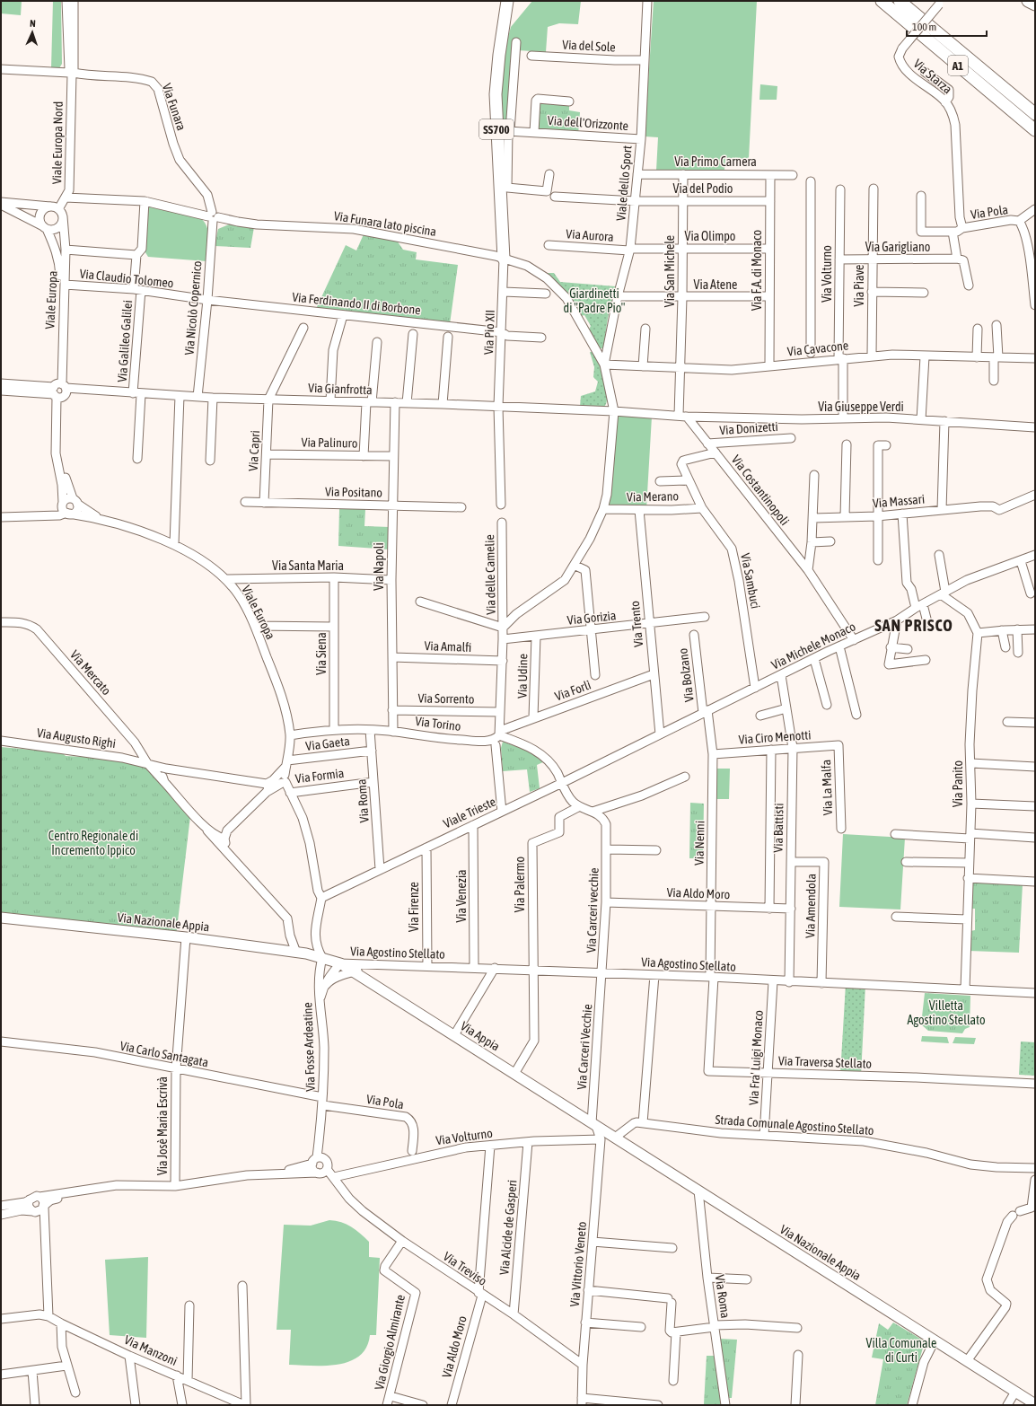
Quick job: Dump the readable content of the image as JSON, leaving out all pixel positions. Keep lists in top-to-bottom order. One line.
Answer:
{"streets":{"highway":["A1","SS700"],"main road":["Via Nazionale Appia","Via Appia"],"street":["Via del Sole","Via Starza","Via Funara","Via dell'Orizzonte","Viale Europa Nord","Via Primo Carnera","Viale dello Sport","Via del Podio","Via Pola","Via Funara lato piscina","Via Aurora","Via Olimpo","Via Garigliano","Via F.A. di Monaco","Via San Michele","Via Volturno","Via Claudio Tolomeo","Via Atene","Via Piave","Viale Europa","Via Ferdinando II di Borbone","Via Nicolò Copernico","Via Pio XII","Via Galileo Galilei","Via Cavacone","Via Gianfrotta","Via Giuseppe Verdi","Via Donizetti","Via Palinuro","Via Capri","Via Costantinopoli","Via Positano","Via Merano","Via Massari","Via Santa Maria","Via Napoli","Via delle Camelie","Via Sambuci","Via Gorizia","Via Trento","Via Michele Monaco","Via Amalfi","Via Siena","Via Mercato","Via Bolzano","Via Udine","Via Forlì","Via Sorrento","Via Torino","Via Ciro Menotti","Via Augusto Righi","Via Gaeta","Via Formia","Via Panito","Via La Malfa","Via Roma","Viale Trieste","Via Battisti","Via Nenni","Via Palermo","Via Aldo Moro","Via Venezia","Via Amendola","Via Firenze","Via Carceri vecchie","Via Agostino Stellato","Via Fosse Ardeatine","Via Carceri Vecchie","Via Carlo Santagata","Via Fra' Luigi Monaco","Via Traversa Stellato","Strada Comunale Agostino Stellato","Via Josè Maria Escrivà","Via Alcide de Gasperi","Via Vittorio Veneto","Via Treviso","Via Giorgio Almirante","Via Manzoni"]},"crossings":[["Via del Sole","Viale dello Sport"],["Via Starza","Via Pola"],["Via Funara","Viale Europa Nord"],["Via Funara","Via Funara lato piscina"],["Via Funara","Via Nicolò Copernico"],["Via dell'Orizzonte","Viale dello Sport"],["SS700","Via Funara lato piscina"],["SS700","Via Pio XII"],["Viale Europa Nord","Via Funara lato piscina"],["Viale Europa Nord","Viale Europa"],["Via Primo Carnera","Viale dello Sport"],["Via Primo Carnera","Via F.A. di Monaco"],["Via Primo Carnera","Via San Michele"],["Viale dello Sport","Via del Podio"],["Viale dello Sport","Via Aurora"],["Viale dello Sport","Via Olimpo"],["Viale dello Sport","Via Atene"],["Viale dello Sport","Via Cavacone"],["Via del Podio","Via F.A. di Monaco"],["Via del Podio","Via San Michele"],["Via Pola","Via Fosse Ardeatine"],["Via Funara lato piscina","Via Nicolò Copernico"],["Via Funara lato piscina","Via Pio XII"],["Via Funara lato piscina","Via Galileo Galilei"],["Via Aurora","Via Olimpo"],["Via Olimpo","Via F.A. di Monaco"],["Via Olimpo","Via San Michele"],["Via Garigliano","Via Volturno"],["Via Garigliano","Via Piave"],["Via F.A. di Monaco","Via Atene"],["Via F.A. di Monaco","Via Cavacone"],["Via San Michele","Via Atene"],["Via San Michele","Via Cavacone"],["Via San Michele","Via Giuseppe Verdi"],["Via San Michele","Via Costantinopoli"],["Via Volturno","Via Cavacone"],["Via Volturno","Via Giuseppe Verdi"],["Via Volturno","Via Aldo Moro"],["Via Volturno","Via Alcide de Gasperi"],["Via Volturno","Via Vittorio Veneto"],["Via Volturno","Via Treviso"],["Via Claudio Tolomeo","Viale Europa"],["Via Claudio Tolomeo","Via Ferdinando II di Borbone"],["Via Claudio Tolomeo","Via Nicolò Copernico"],["Via Claudio Tolomeo","Via Galileo Galilei"],["Via Piave","Via Cavacone"],["Viale Europa","Via Gianfrotta"],["Viale Europa","Via Santa Maria"],["Viale Europa","Via Torino"],["Viale Europa","Via Gaeta"],["Via Ferdinando II di Borbone","Via Nicolò Copernico"],["Via Ferdinando II di Borbone","Via Pio XII"],["Via Nicolò Copernico","Via Gianfrotta"],["Via Pio XII","Via Gianfrotta"],["Via Galileo Galilei","Via Gianfrotta"],["Via Gianfrotta","Via Capri"],["Via Gianfrotta","Via Napoli"],["Via Giuseppe Verdi","Via Costantinopoli"],["Via Donizetti","Via Costantinopoli"],["Via Palinuro","Via Capri"],["Via Palinuro","Via Napoli"],["Via Capri","Via Positano"],["Via Costantinopoli","Via Sambuci"],["Via Costantinopoli","Via Michele Monaco"],["Via Positano","Via Napoli"],["Via Merano","Via Sambuci"],["Via Merano","Via Trento"],["Via Santa Maria","Via Napoli"],["Via Santa Maria","Via Siena"],["Via Napoli","Via Amalfi"],["Via Napoli","Via Sorrento"],["Via Napoli","Via Torino"],["Via delle Camelie","Via Gorizia"],["Via delle Camelie","Via Amalfi"],["Via delle Camelie","Via Forlì"],["Via delle Camelie","Via Sorrento"],["Via delle Camelie","Via Torino"],["Via Sambuci","Via Michele Monaco"],["Via Gorizia","Via Trento"],["Via Gorizia","Via Udine"],["Via Trento","Via Michele Monaco"],["Via Trento","Via Forlì"],["Via Trento","Viale Trieste"],["Via Michele Monaco","Via Bolzano"],["Via Michele Monaco","Viale Trieste"],["Via Michele Monaco","Via Battisti"],["Via Michele Monaco","Via Nenni"],["Via Siena","Via Torino"],["Via Mercato","Via Augusto Righi"],["Via Bolzano","Via Nenni"],["Via Udine","Via Forlì"],["Via Forlì","Via Torino"],["Via Torino","Via Roma"],["Via Ciro Menotti","Via La Malfa"],["Via Ciro Menotti","Via Battisti"],["Via Ciro Menotti","Via Nenni"],["Via Gaeta","Via Roma"],["Via Formia","Via Roma"],["Via Panito","Via Agostino Stellato"],["Via Roma","Viale Trieste"],["Via Roma","Via Nazionale Appia"],["Viale Trieste","Via Venezia"],["Viale Trieste","Via Firenze"],["Viale Trieste","Via Carceri vecchie"],["Via Battisti","Via Aldo Moro"],["Via Battisti","Via Amendola"],["Via Battisti","Via Agostino Stellato"],["Via Nenni","Via Aldo Moro"],["Via Nenni","Via Agostino Stellato"],["Via Nenni","Via Traversa Stellato"],["Via Palermo","Via Carceri vecchie"],["Via Palermo","Via Agostino Stellato"],["Via Aldo Moro","Via Carceri vecchie"],["Via Aldo Moro","Via Treviso"],["Via Venezia","Via Agostino Stellato"],["Via Amendola","Via Agostino Stellato"],["Via Firenze","Via Agostino Stellato"],["Via Carceri vecchie","Via Agostino Stellato"],["Via Carceri vecchie","Via Carceri Vecchie"],["Via Nazionale Appia","Via Appia"],["Via Nazionale Appia","Via Fosse Ardeatine"],["Via Nazionale Appia","Via Carceri Vecchie"],["Via Nazionale Appia","Via Josè Maria Escrivà"],["Via Nazionale Appia","Via Vittorio Veneto"],["Via Agostino Stellato","Via Appia"],["Via Agostino Stellato","Via Carceri Vecchie"],["Via Agostino Stellato","Via Fra' Luigi Monaco"],["Via Agostino Stellato","Via Traversa Stellato"],["Via Appia","Via Fosse Ardeatine"],["Via Appia","Via Carceri Vecchie"],["Via Appia","Via Vittorio Veneto"],["Via Fosse Ardeatine","Via Carlo Santagata"],["Via Fosse Ardeatine","Via Treviso"],["Via Carceri Vecchie","Via Vittorio Veneto"],["Via Carlo Santagata","Via Josè Maria Escrivà"],["Via Fra' Luigi Monaco","Via Traversa Stellato"],["Via Fra' Luigi Monaco","Strada Comunale Agostino Stellato"],["Via Alcide de Gasperi","Via Treviso"],["Via Vittorio Veneto","Via Treviso"],["Via Treviso","Via Giorgio Almirante"]],"districts":["SAN PRISCO"],"parks":["Giardinetti di \"Padre Pio\"","Centro Regionale di Incremento Ippico","Villetta Agostino Stellato","Villa Comunale di Curti"],"scale_bar":"100 m","north":"top"}
